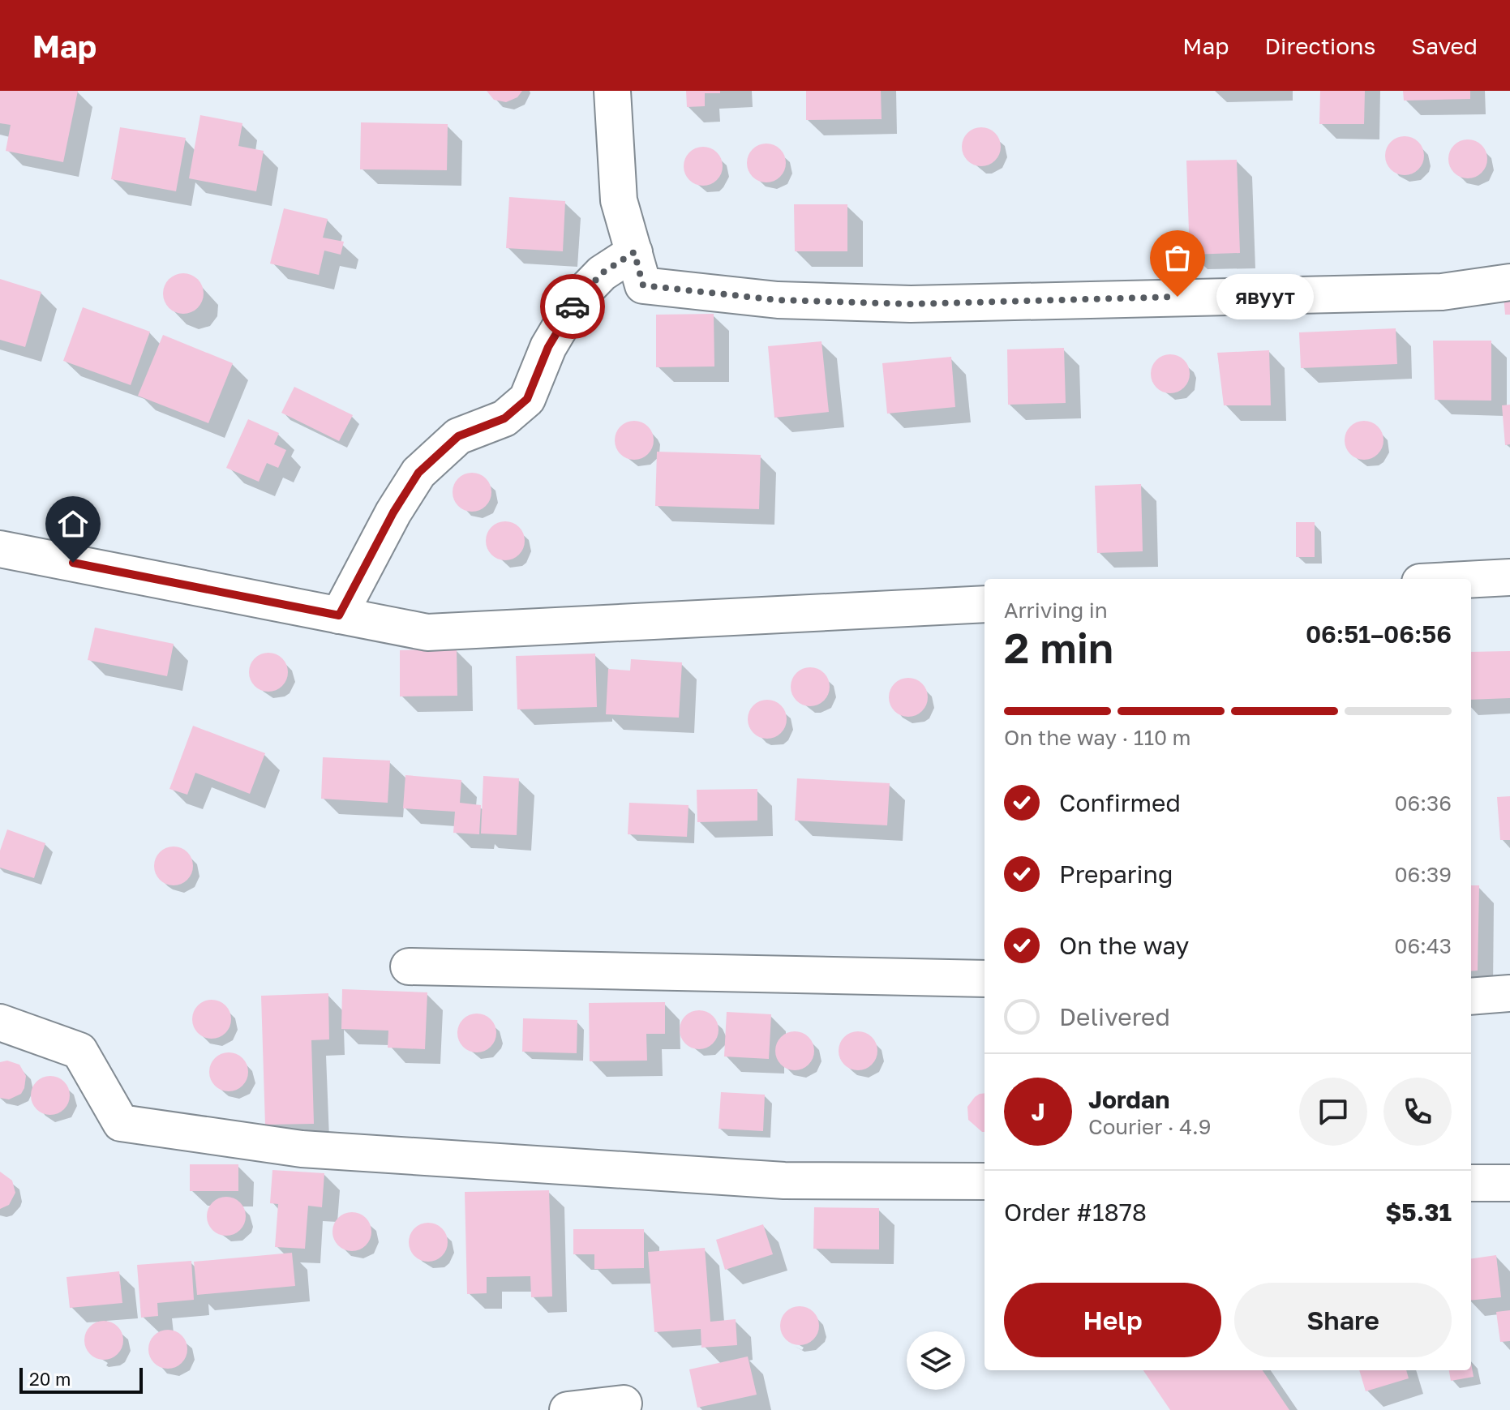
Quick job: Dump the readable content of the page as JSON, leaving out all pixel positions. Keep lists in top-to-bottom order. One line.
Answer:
{"places":["явуут"],"scale_bar":"20 m","page":{"header":"Map","nav":["Map","Directions","Saved"],"bubble":"явуут","heading":["2 min","Arriving in","06:51–06:56"],"panel":["Jordan","Courier · 4.9","Order #1878","$5.31"],"bar":"On the way · 110 m","list":[["Confirmed","06:36"],["Preparing","06:39"],["On the way","06:43"],"Delivered"],"round":"J","buttons":["Help","Share"],"scale":"20 m"}}
